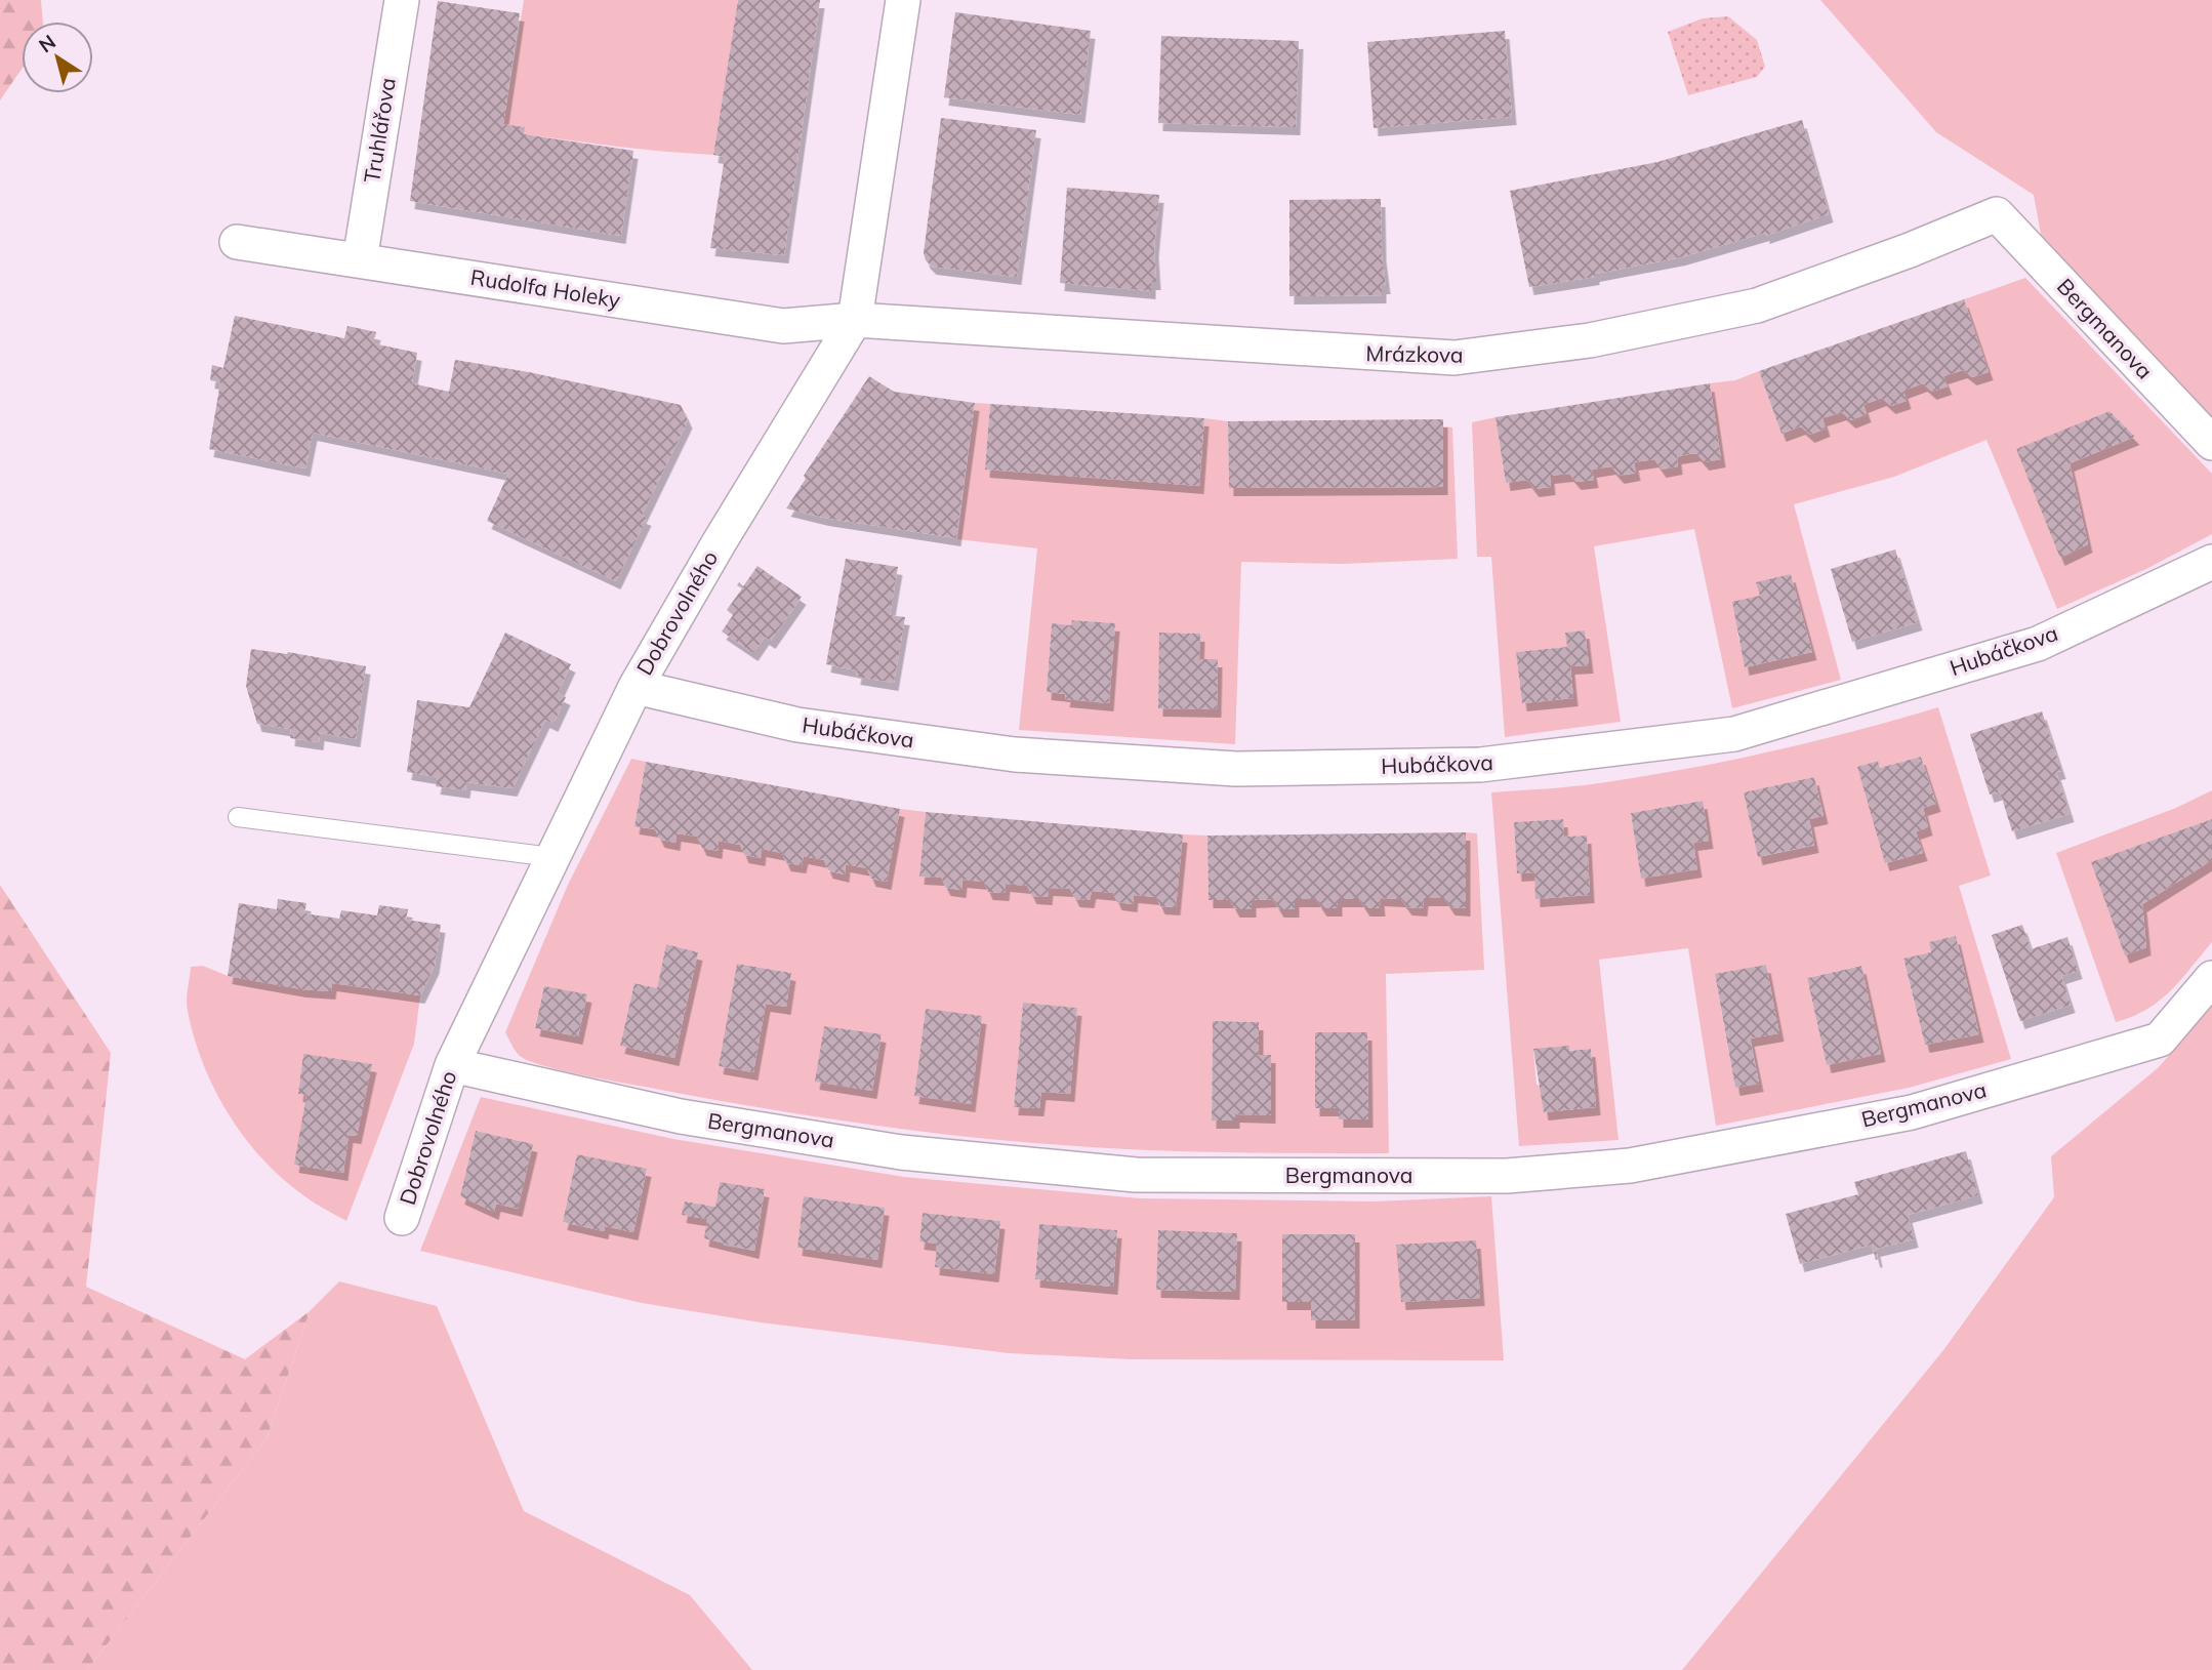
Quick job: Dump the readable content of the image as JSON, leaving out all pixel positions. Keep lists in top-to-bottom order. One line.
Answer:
{"streets":{"street":["Truhlářova","Rudolfa Holeky","Bergmanova","Mrázkova","Dobrovolného","Hubáčkova"]},"crossings":[["Truhlářova","Rudolfa Holeky"],["Rudolfa Holeky","Mrázkova"],["Rudolfa Holeky","Dobrovolného"],["Bergmanova","Mrázkova"],["Bergmanova","Dobrovolného"],["Mrázkova","Dobrovolného"],["Dobrovolného","Hubáčkova"]],"north":"top left"}
